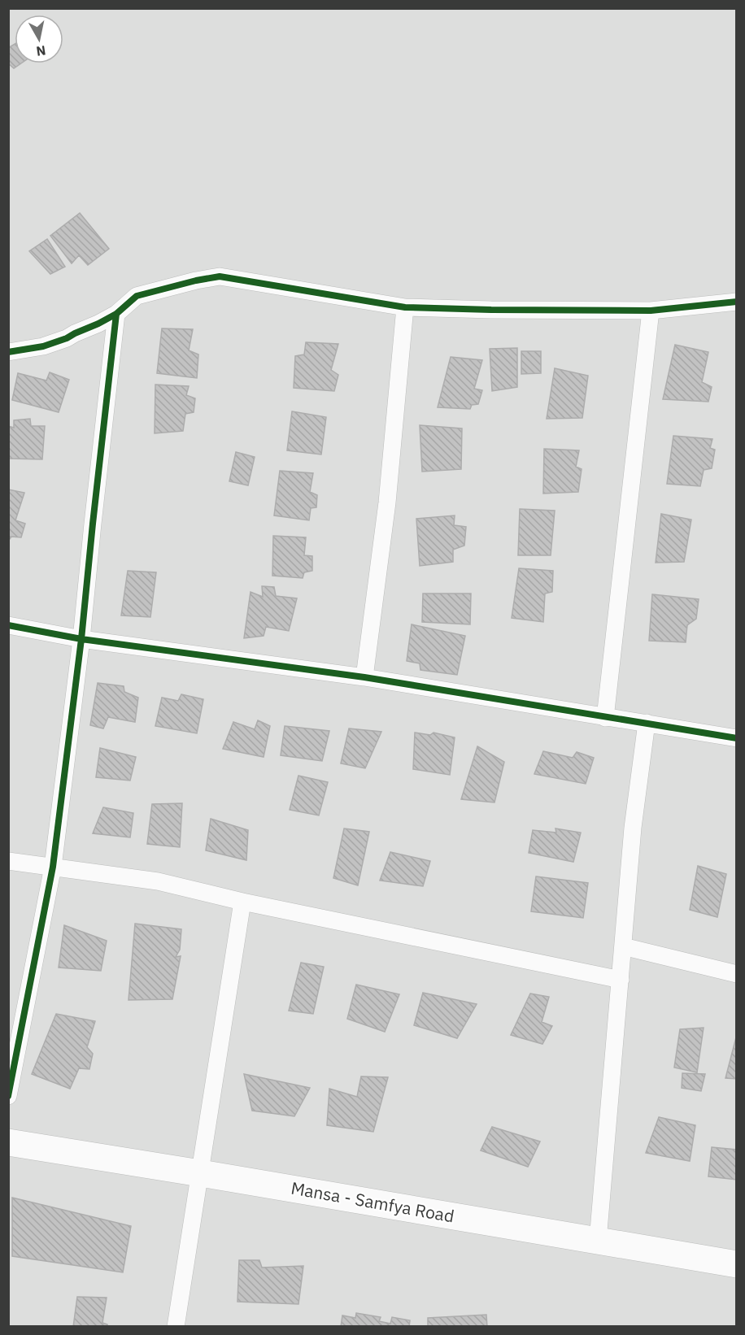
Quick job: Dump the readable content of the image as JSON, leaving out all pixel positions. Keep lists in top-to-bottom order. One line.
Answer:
{"streets":{"main road":["Mansa - Samfya Road"]},"north":"bottom"}
